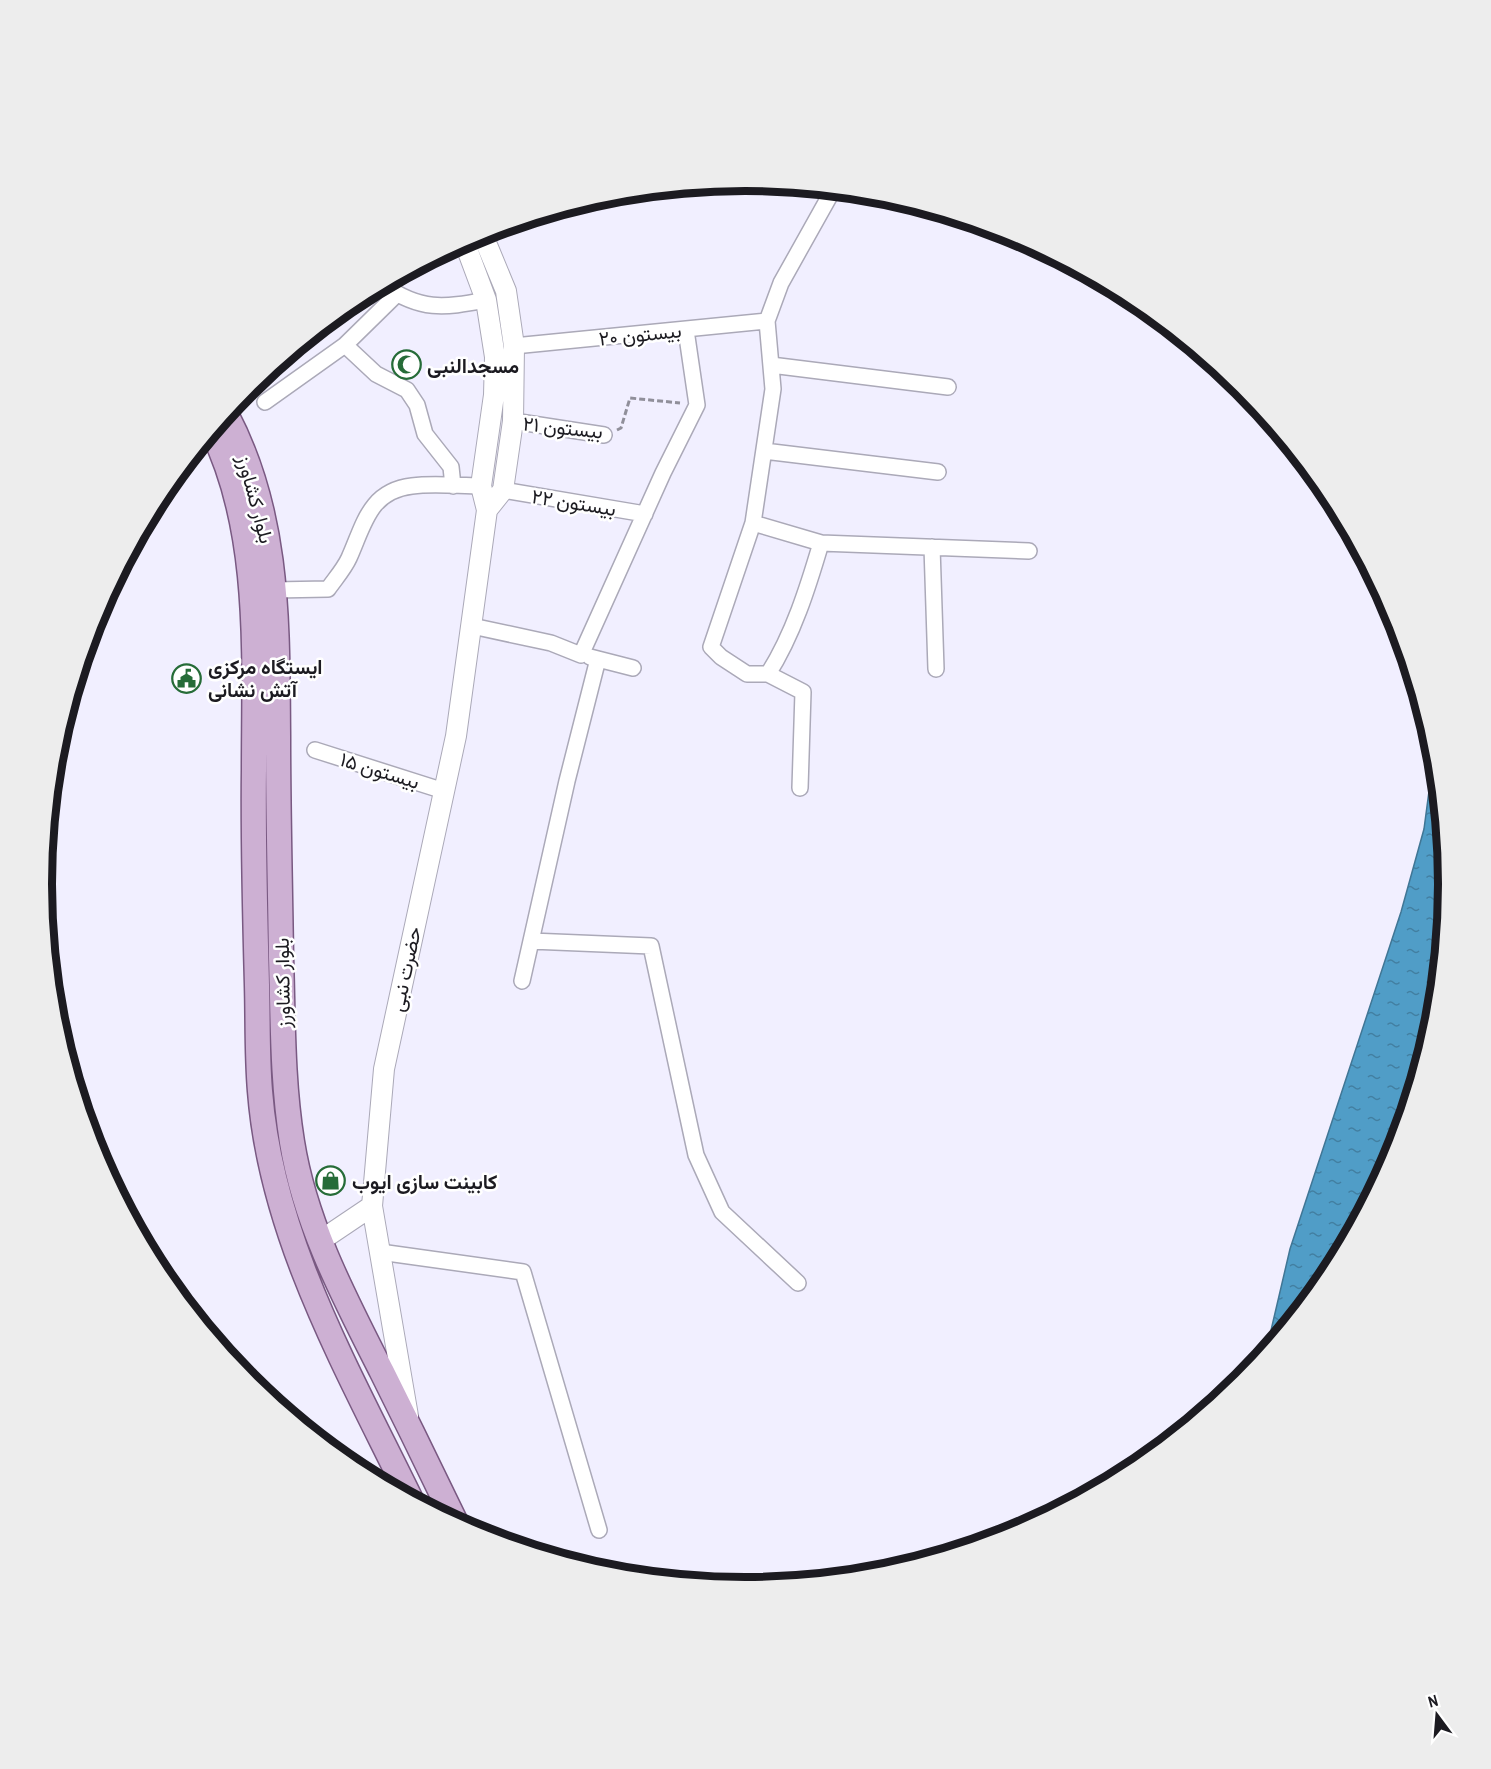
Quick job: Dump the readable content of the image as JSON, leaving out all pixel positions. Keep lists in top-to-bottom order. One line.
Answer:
{"streets":{"main road":["بلوار کشاورز"],"street":["بیستون ۲۰","بیستون ۲۱","بیستون ۲۲","بیستون ۱۵","حضرت نبی"]},"crossings":[["بلوار کشاورز","حضرت نبی"],["بیستون ۱۵","حضرت نبی"]],"places":{"mosque":["مسجدالنبی"],"public building":["ایستگاه مرکزی آتش نشانی"],"shop":["کابینت سازی ایوب"]},"north":"top"}
